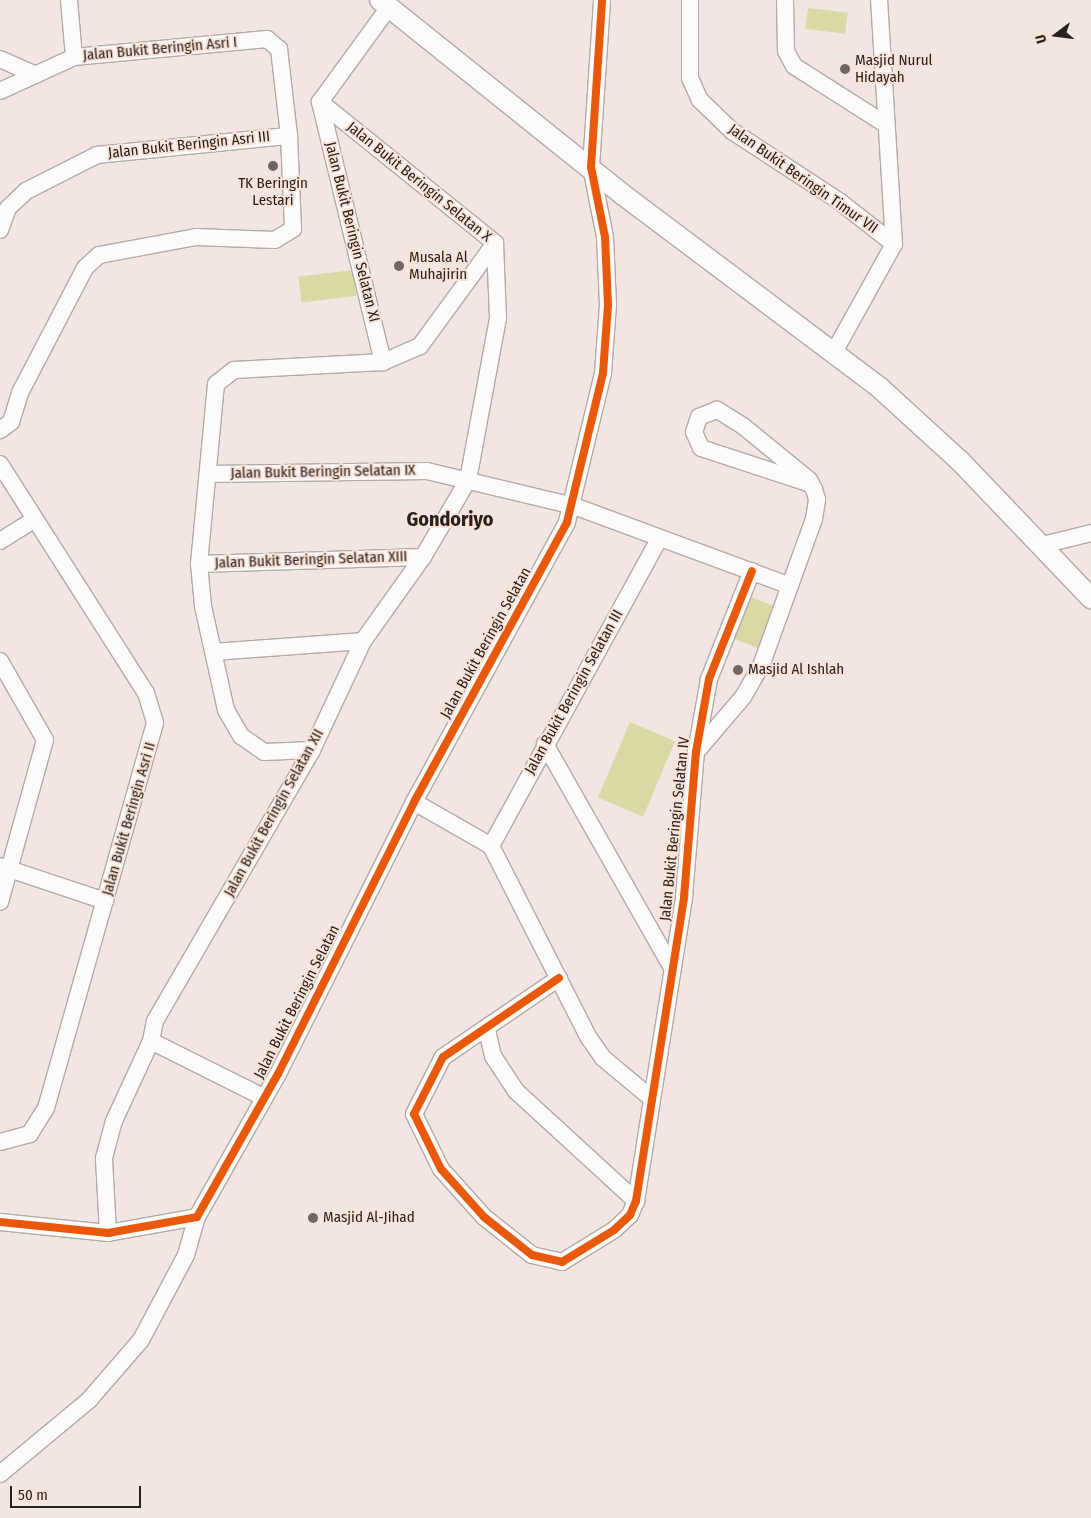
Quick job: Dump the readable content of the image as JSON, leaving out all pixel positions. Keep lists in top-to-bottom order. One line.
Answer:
{"streets":{"street":["Jalan Bukit Beringin Asri I","Jalan Bukit Beringin Asri III","Jalan Bukit Beringin Timur VII","Jalan Bukit Beringin Selatan X","Jalan Bukit Beringin Selatan XI","Jalan Bukit Beringin Selatan IX","Jalan Bukit Beringin Selatan XIII","Jalan Bukit Beringin Selatan","Jalan Bukit Beringin Selatan III","Jalan Bukit Beringin Selatan XII","Jalan Bukit Beringin Asri II","Jalan Bukit Beringin Selatan IV"]},"crossings":[["Jalan Bukit Beringin Asri I","Jalan Bukit Beringin Asri III"],["Jalan Bukit Beringin Selatan X","Jalan Bukit Beringin Selatan XI"],["Jalan Bukit Beringin Selatan X","Jalan Bukit Beringin Selatan IX"],["Jalan Bukit Beringin Selatan X","Jalan Bukit Beringin Selatan XII"],["Jalan Bukit Beringin Selatan IX","Jalan Bukit Beringin Selatan"],["Jalan Bukit Beringin Selatan IX","Jalan Bukit Beringin Selatan III"],["Jalan Bukit Beringin Selatan IX","Jalan Bukit Beringin Selatan XII"],["Jalan Bukit Beringin Selatan IX","Jalan Bukit Beringin Selatan IV"],["Jalan Bukit Beringin Selatan XIII","Jalan Bukit Beringin Selatan XII"]],"districts":["Gondoriyo"],"places":["Masjid Nurul Hidayah","TK Beringin Lestari","Musala Al Muhajirin","Masjid Al Ishlah","Masjid Al-Jihad"],"scale_bar":"50 m","north":"left"}
